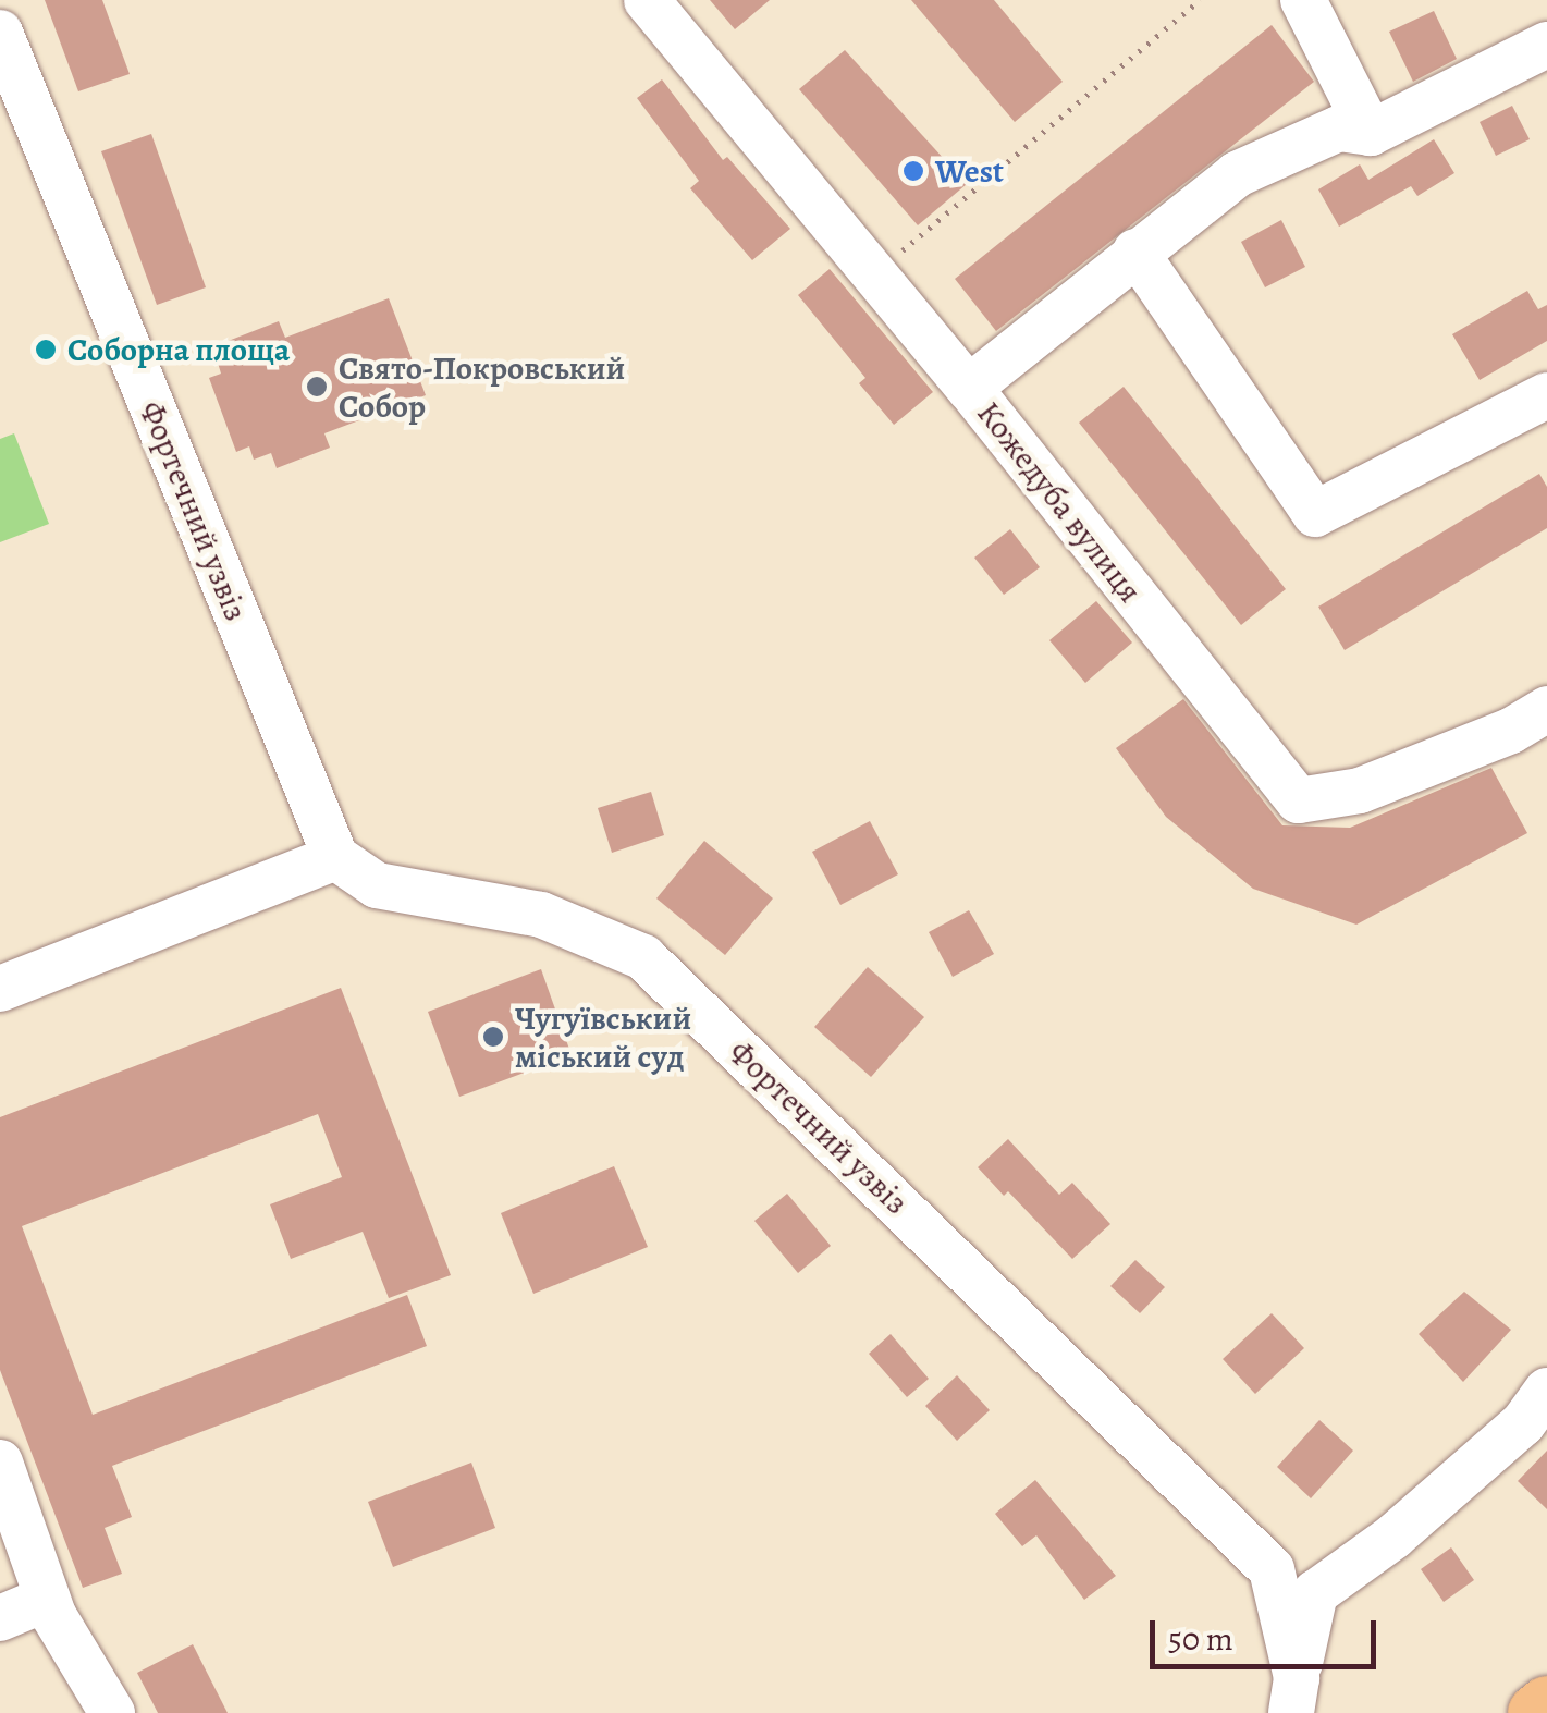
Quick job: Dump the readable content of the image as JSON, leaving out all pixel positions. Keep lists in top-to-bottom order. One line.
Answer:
{"streets":{"street":["Кожедуба вулиця","Фортечний узвіз"]},"places":["West","Соборна площа","Свято-Покровський Собор","Чугуївський міський суд"],"scale_bar":"50 m"}
